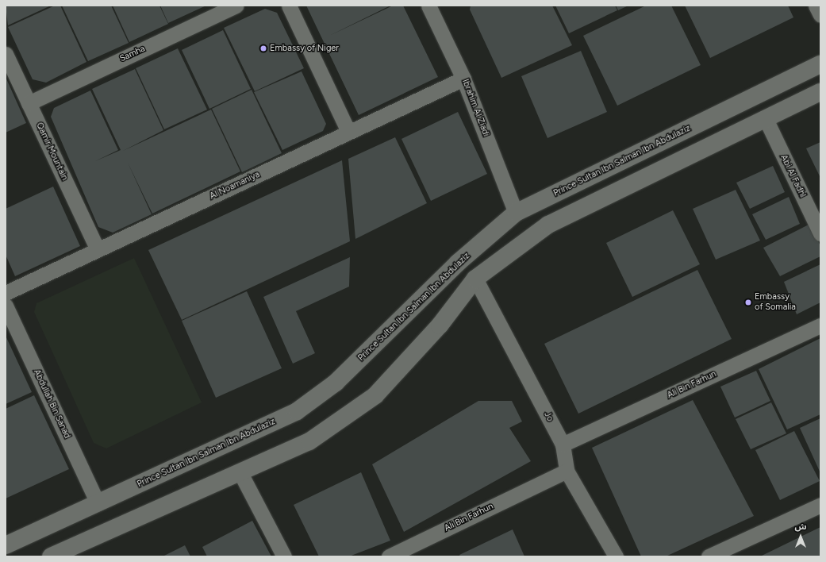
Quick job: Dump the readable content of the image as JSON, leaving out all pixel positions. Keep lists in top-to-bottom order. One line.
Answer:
{"streets":{"street":["Samha","Ibrahim Al Ziadi","Qamir Mountain","Prince Sultan Ibn Salman Ibn Abdulaziz","Abi Al Fadhl","Al Noamaniya","Ali Bin Farhun","Abdullah Bin Sanad","Jo"]},"crossings":[["Samha","Qamir Mountain"],["Ibrahim Al Ziadi","Prince Sultan Ibn Salman Ibn Abdulaziz"],["Ibrahim Al Ziadi","Al Noamaniya"],["Qamir Mountain","Al Noamaniya"],["Prince Sultan Ibn Salman Ibn Abdulaziz","Abdullah Bin Sanad"],["Ali Bin Farhun","Jo"]],"places":["Embassy of Niger","Embassy of Somalia"],"north":"top"}
